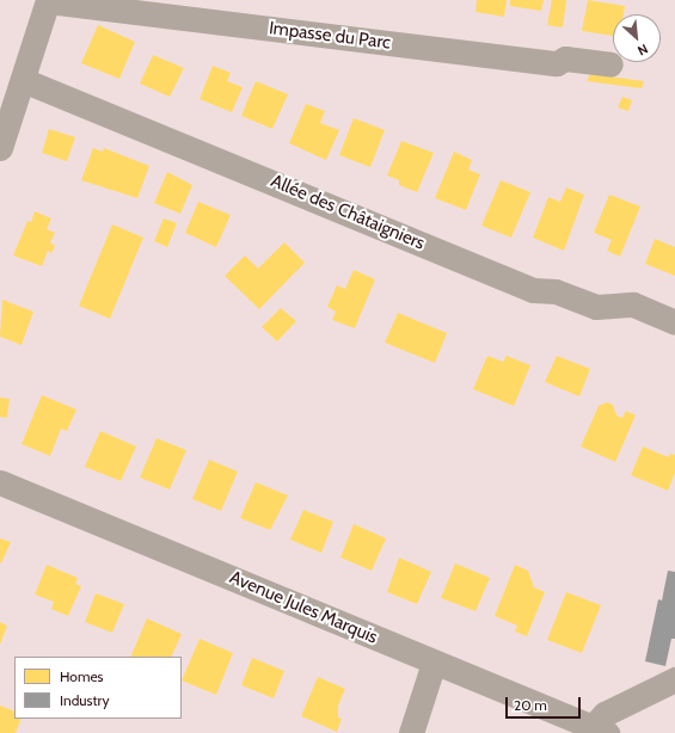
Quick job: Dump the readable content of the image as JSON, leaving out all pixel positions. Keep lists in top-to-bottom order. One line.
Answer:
{"streets":{"street":["Impasse du Parc","Allée des Châtaigniers","Avenue Jules Marquis"]},"legend":["Homes","Industry"],"scale_bar":"20 m","north":"bottom right"}
